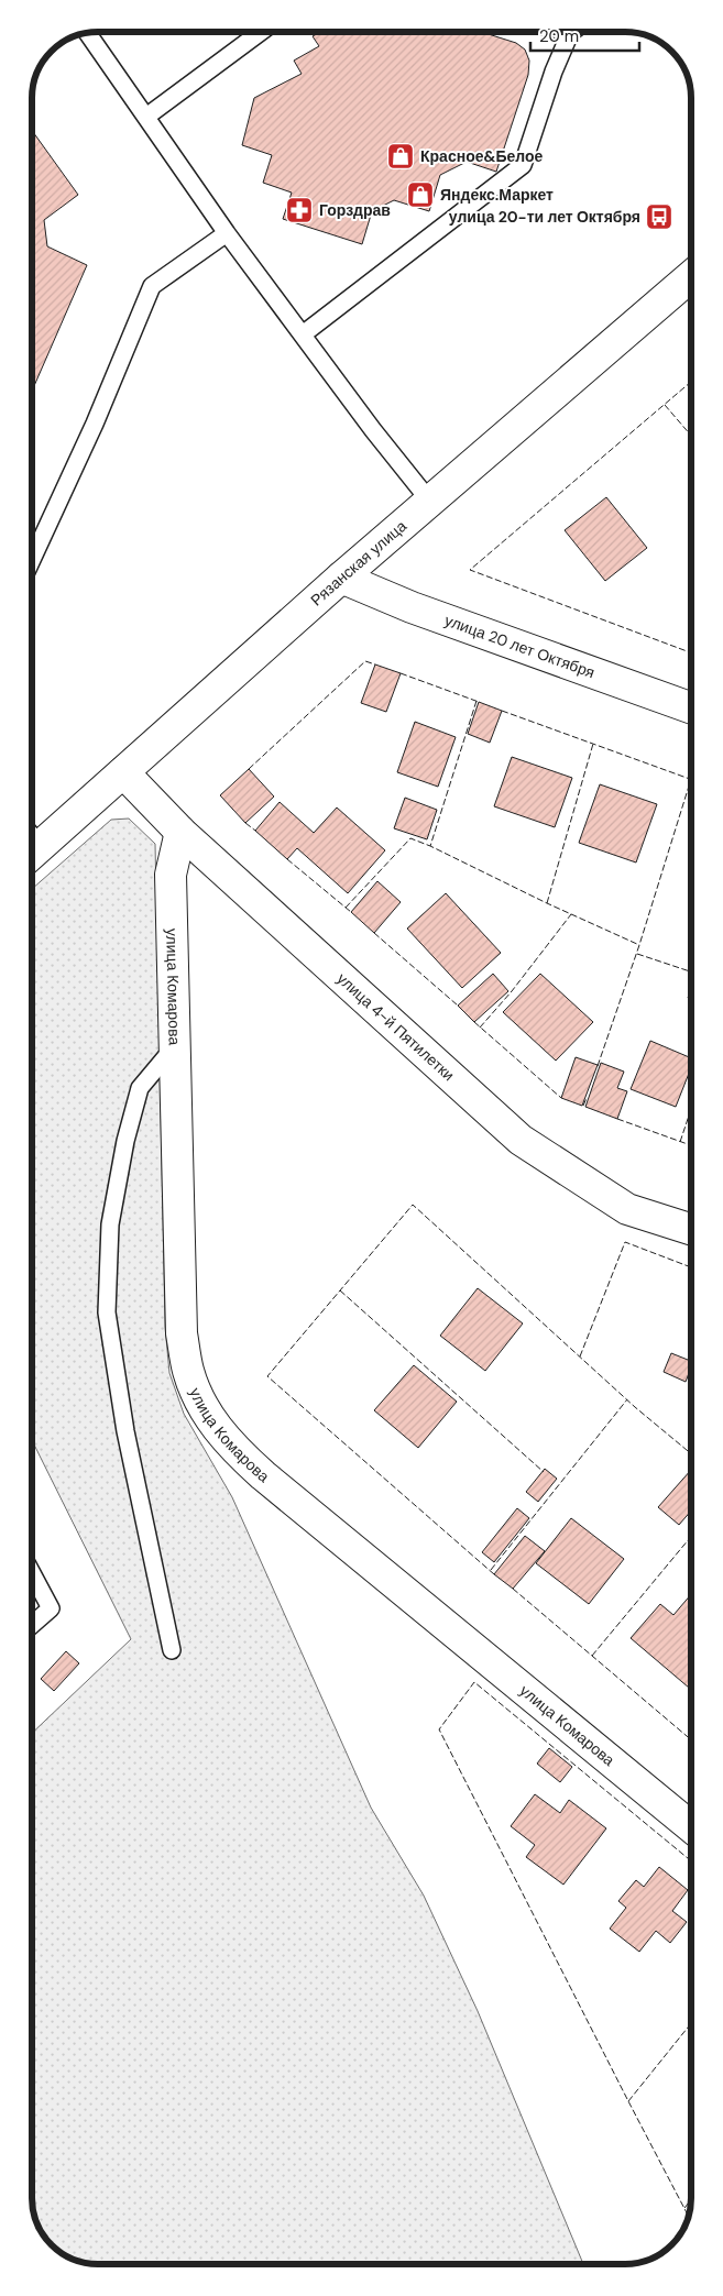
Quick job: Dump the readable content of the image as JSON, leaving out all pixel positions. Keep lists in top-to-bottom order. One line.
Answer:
{"streets":{"street":["Рязанская улица","улица 20 лет Октября","улица Комарова","улица 4-й Пятилетки"]},"crossings":[["Рязанская улица","улица 20 лет Октября"],["Рязанская улица","улица 4-й Пятилетки"],["улица Комарова","улица 4-й Пятилетки"]],"places":{"shop":["Красное&Белое","Яндекс.Маркет"],"pharmacy":["Горздрав"],"bus stop":["улица 20-ти лет Октября"]},"scale_bar":"20 m"}
